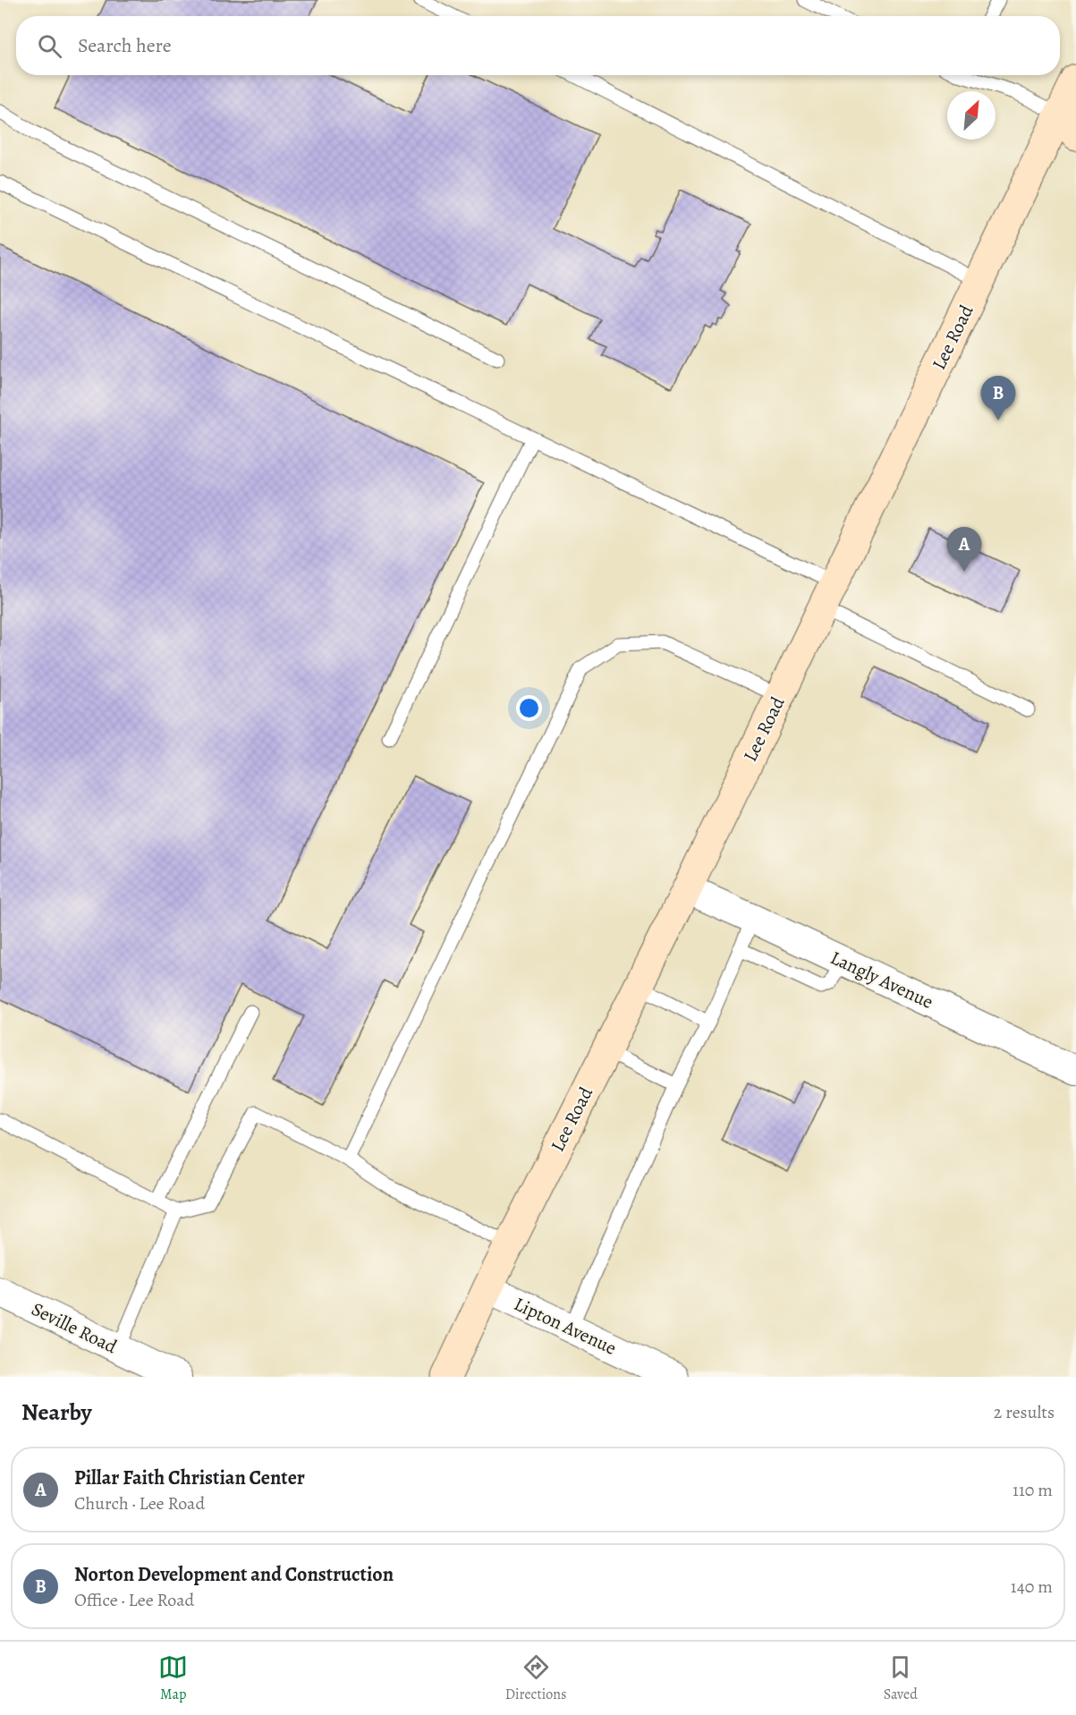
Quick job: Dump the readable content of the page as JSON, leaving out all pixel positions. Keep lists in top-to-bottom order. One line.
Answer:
{"streets":{"main road":["Lee Road"],"street":["Langly Avenue","Lipton Avenue","Seville Road"]},"crossings":[["Lee Road","Langly Avenue"],["Lee Road","Lipton Avenue"]],"north":"top right","page":{"search":"Search here","pins":["B","A"],"heading":["Nearby","2 results"],"list":[{"mark":"A","name":"Pillar Faith Christian Center","note":"Church · Lee Road","value":"110 m"},{"mark":"B","name":"Norton Development and Construction","note":"Office · Lee Road","value":"140 m"}],"nav":["Map","Directions","Saved"]}}
